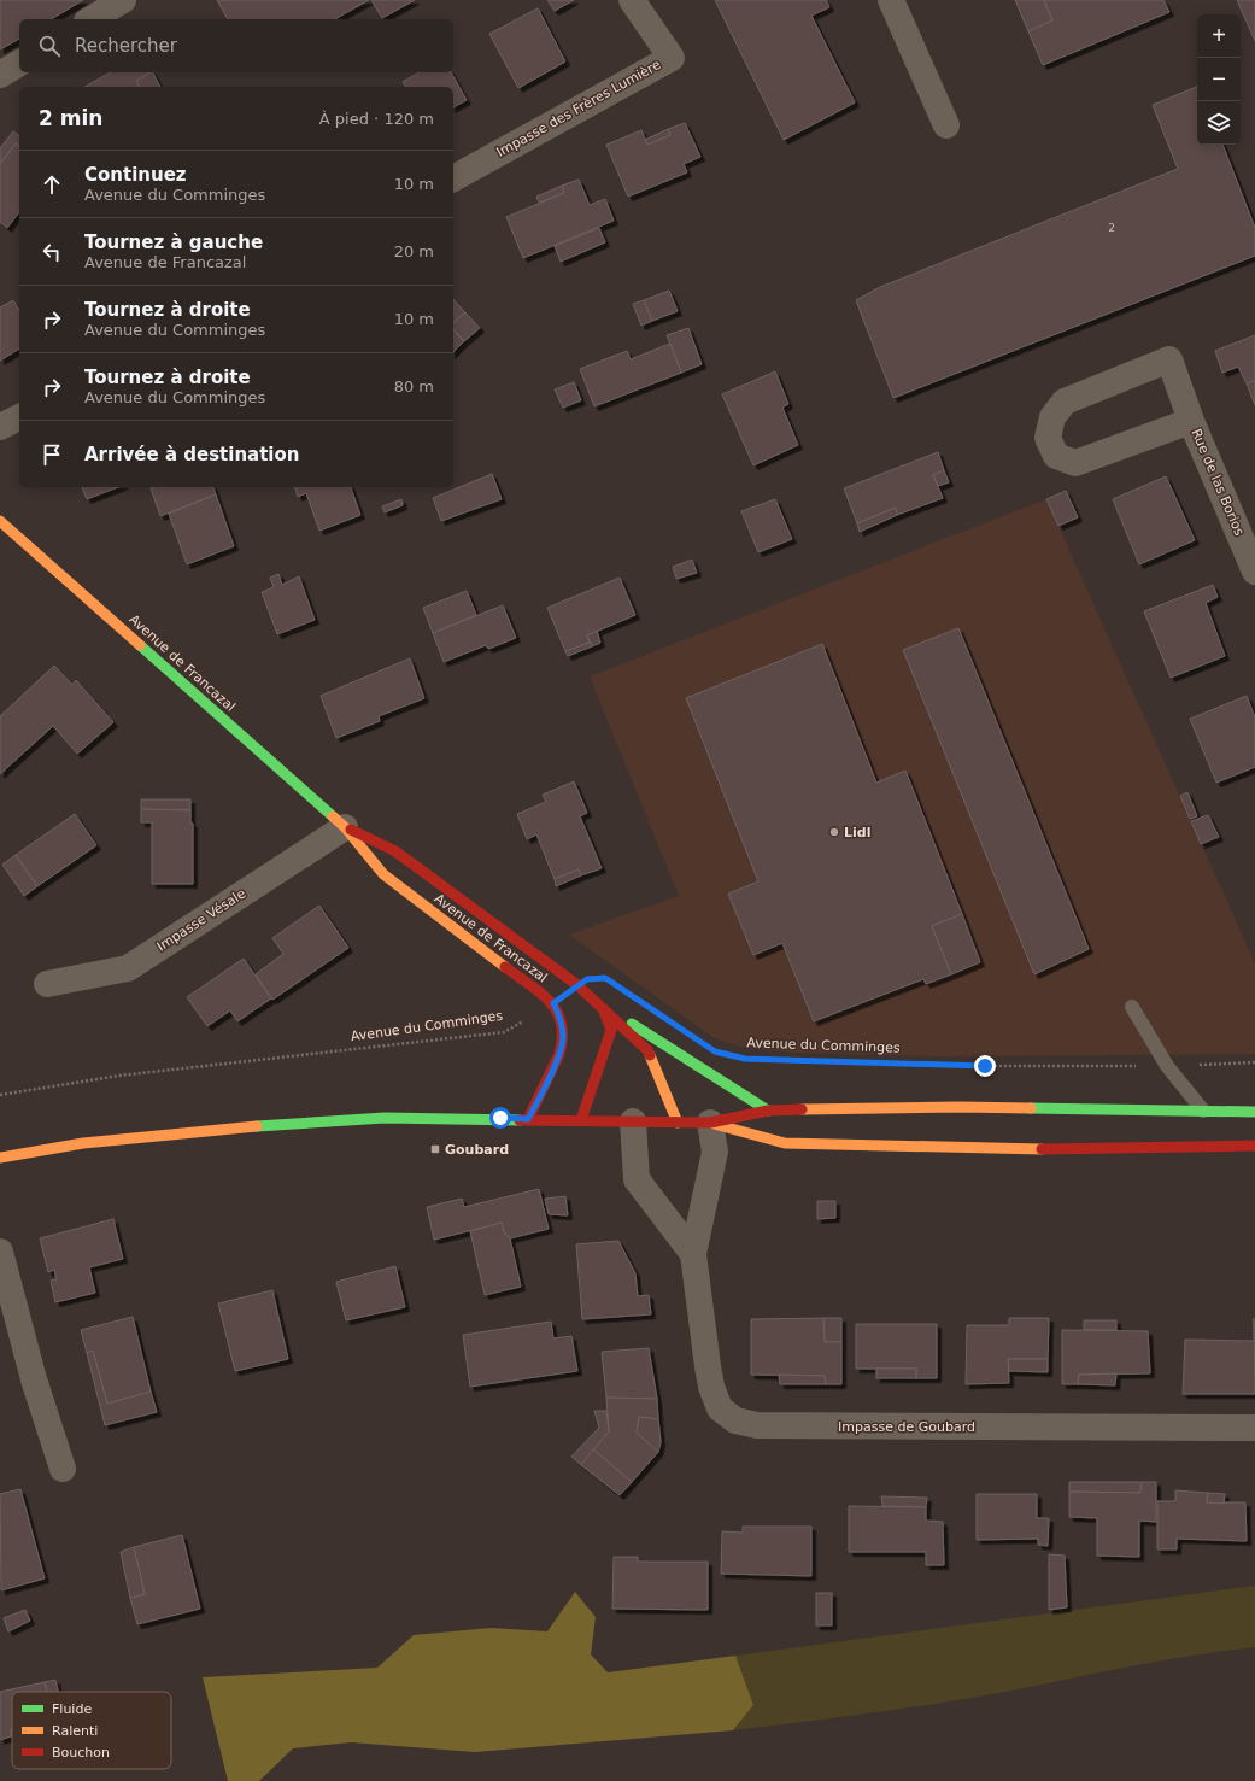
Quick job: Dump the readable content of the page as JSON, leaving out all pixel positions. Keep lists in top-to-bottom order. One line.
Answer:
{"streets":{"main road":["Avenue de Francazal"],"street":["Impasse des Frères Lumière","Rue de las Borios","Impasse Vésale","Impasse de Goubard"],"path":["Avenue du Comminges"]},"crossings":[["Avenue de Francazal","Impasse Vésale"],["Avenue de Francazal","Avenue du Comminges"]],"places":{"other":["Lidl"],"transit":["Goubard"]},"house_numbers":["2"],"legend":["Fluide","Ralenti","Bouchon"],"page":{"map_buttons":["+","−"],"search":"Rechercher","heading":["2 min","À pied · 120 m"],"list":[["Continuez","Avenue du Comminges","10 m"],["Tournez à gauche","Avenue de Francazal","20 m"],["Tournez à droite","Avenue du Comminges","10 m"],["Tournez à droite","Avenue du Comminges","80 m"],"Arrivée à destination"]}}
